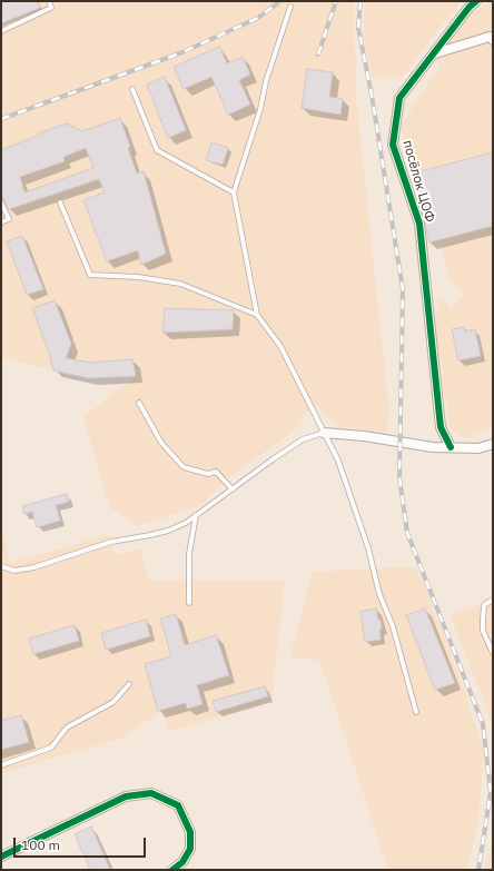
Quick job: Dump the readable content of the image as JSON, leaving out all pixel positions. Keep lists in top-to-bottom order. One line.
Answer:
{"streets":{"street":["посёлок ЦОФ"]},"scale_bar":"100 m"}
